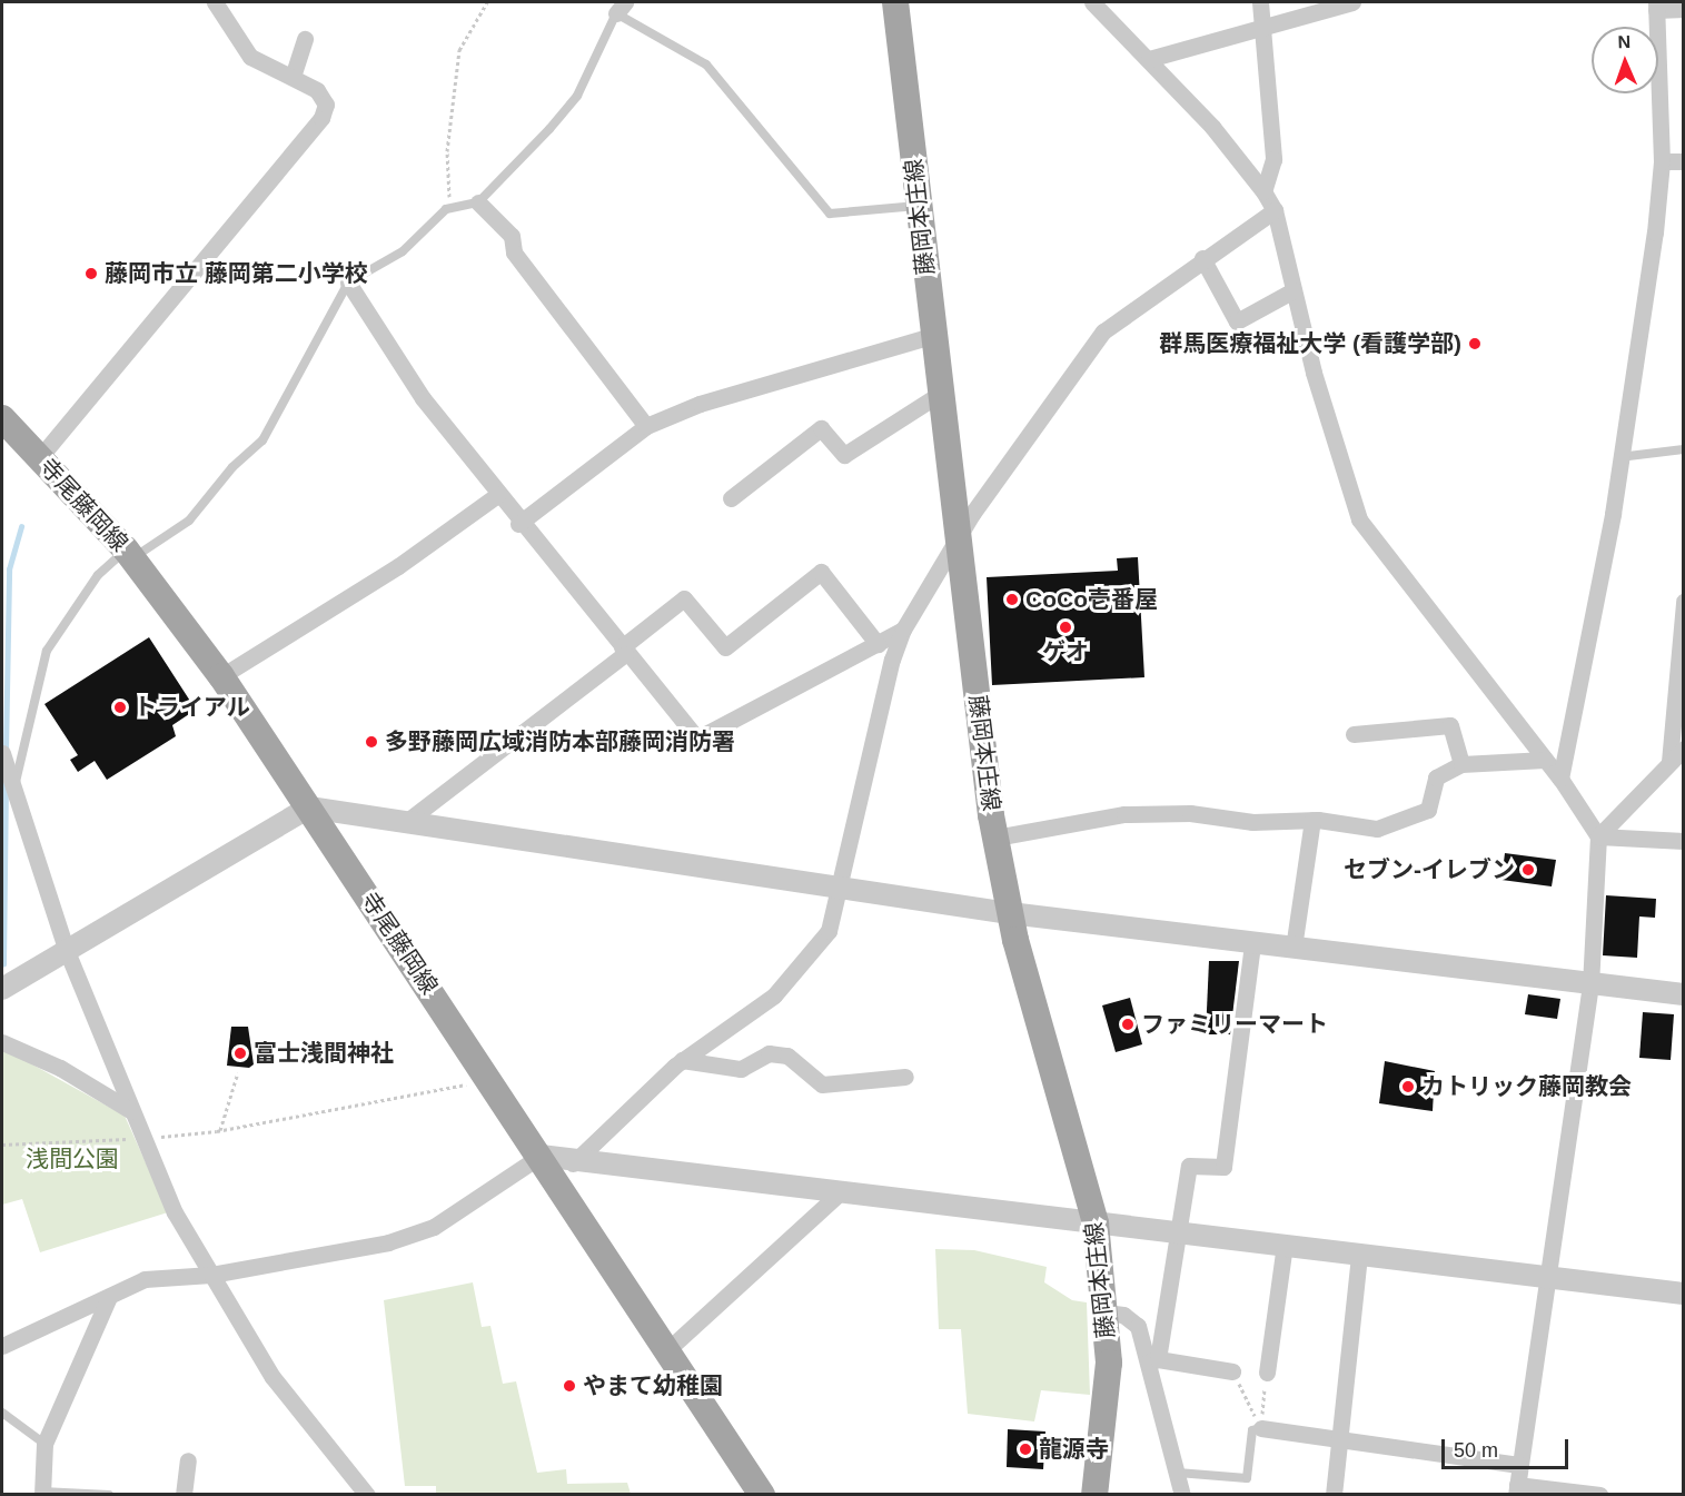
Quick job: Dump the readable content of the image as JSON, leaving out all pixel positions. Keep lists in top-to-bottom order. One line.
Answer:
{"streets":{"main road":["藤岡本庄線","寺尾藤岡線"]},"parks":["浅間公園"],"places":["藤岡市立 藤岡第二小学校","群馬医療福祉大学 (看護学部)","CoCo壱番屋","ゲオ","トライアル","多野藤岡広域消防本部藤岡消防署","セブン-イレブン","ファミリーマート","富士浅間神社","カトリック藤岡教会","やまて幼稚園","龍源寺"],"scale_bar":"50 m","north":"top"}
